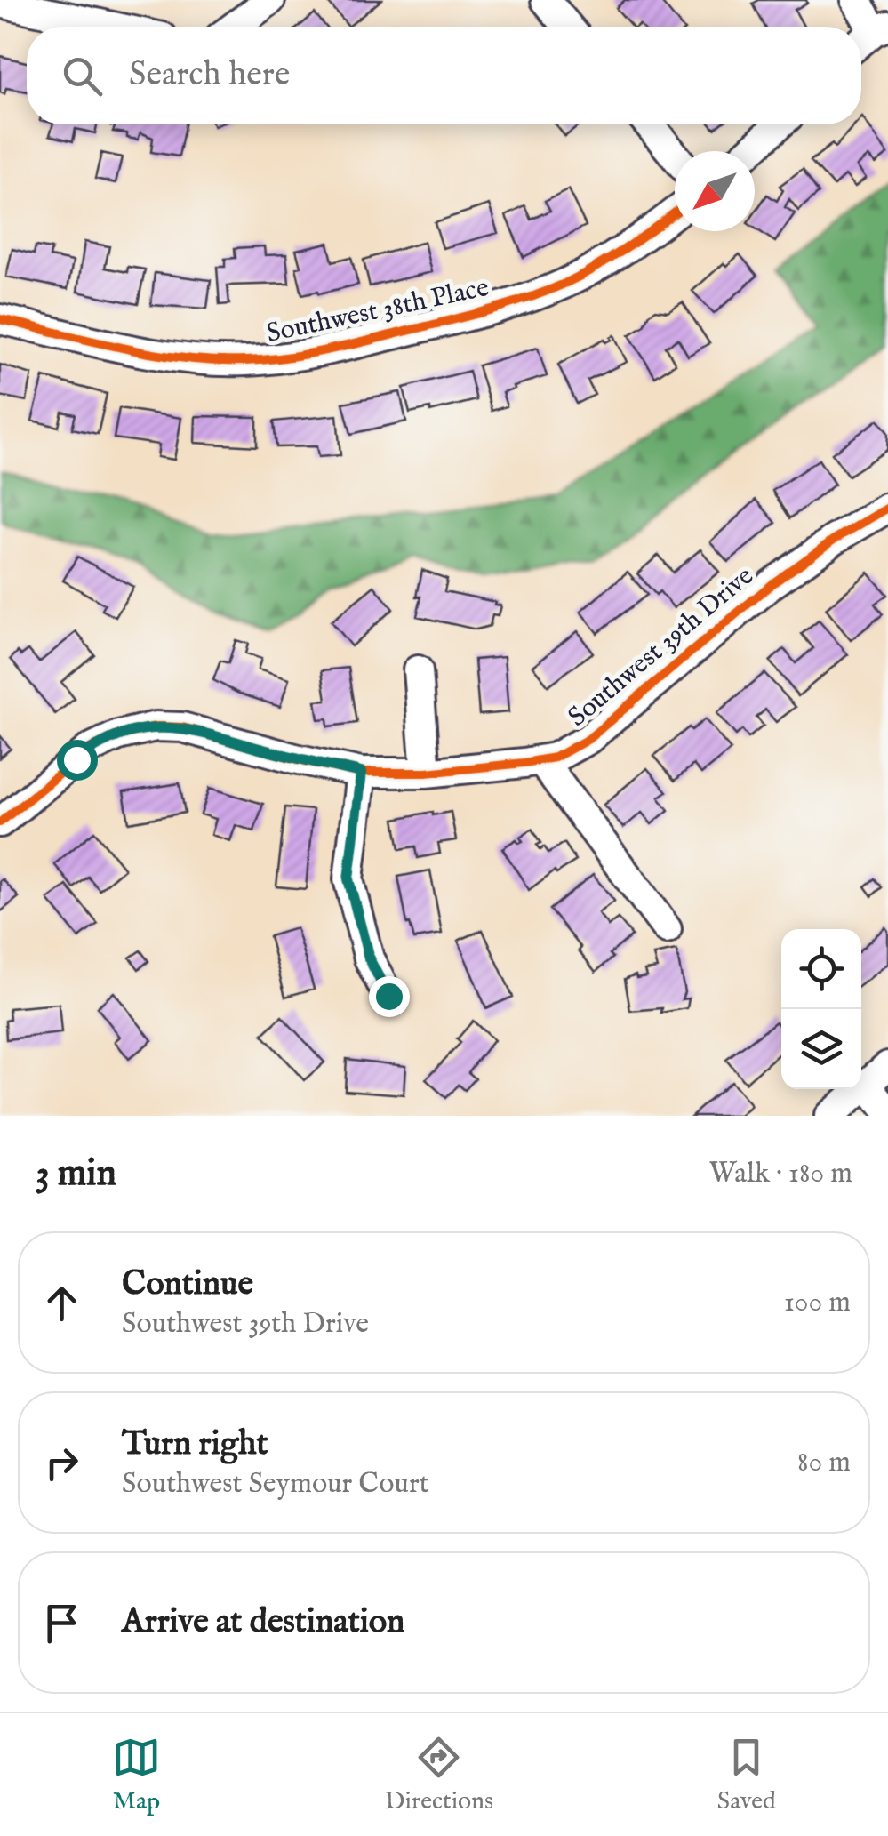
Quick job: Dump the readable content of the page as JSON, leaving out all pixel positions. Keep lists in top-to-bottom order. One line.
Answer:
{"streets":{"street":["Southwest 38th Place","Southwest 39th Drive"]},"north":"bottom left","page":{"search":"Search here","heading":["3 min","Walk · 180 m"],"list":[["Continue","Southwest 39th Drive","100 m"],["Turn right","Southwest Seymour Court","80 m"],"Arrive at destination"],"nav":["Map","Directions","Saved"]}}
